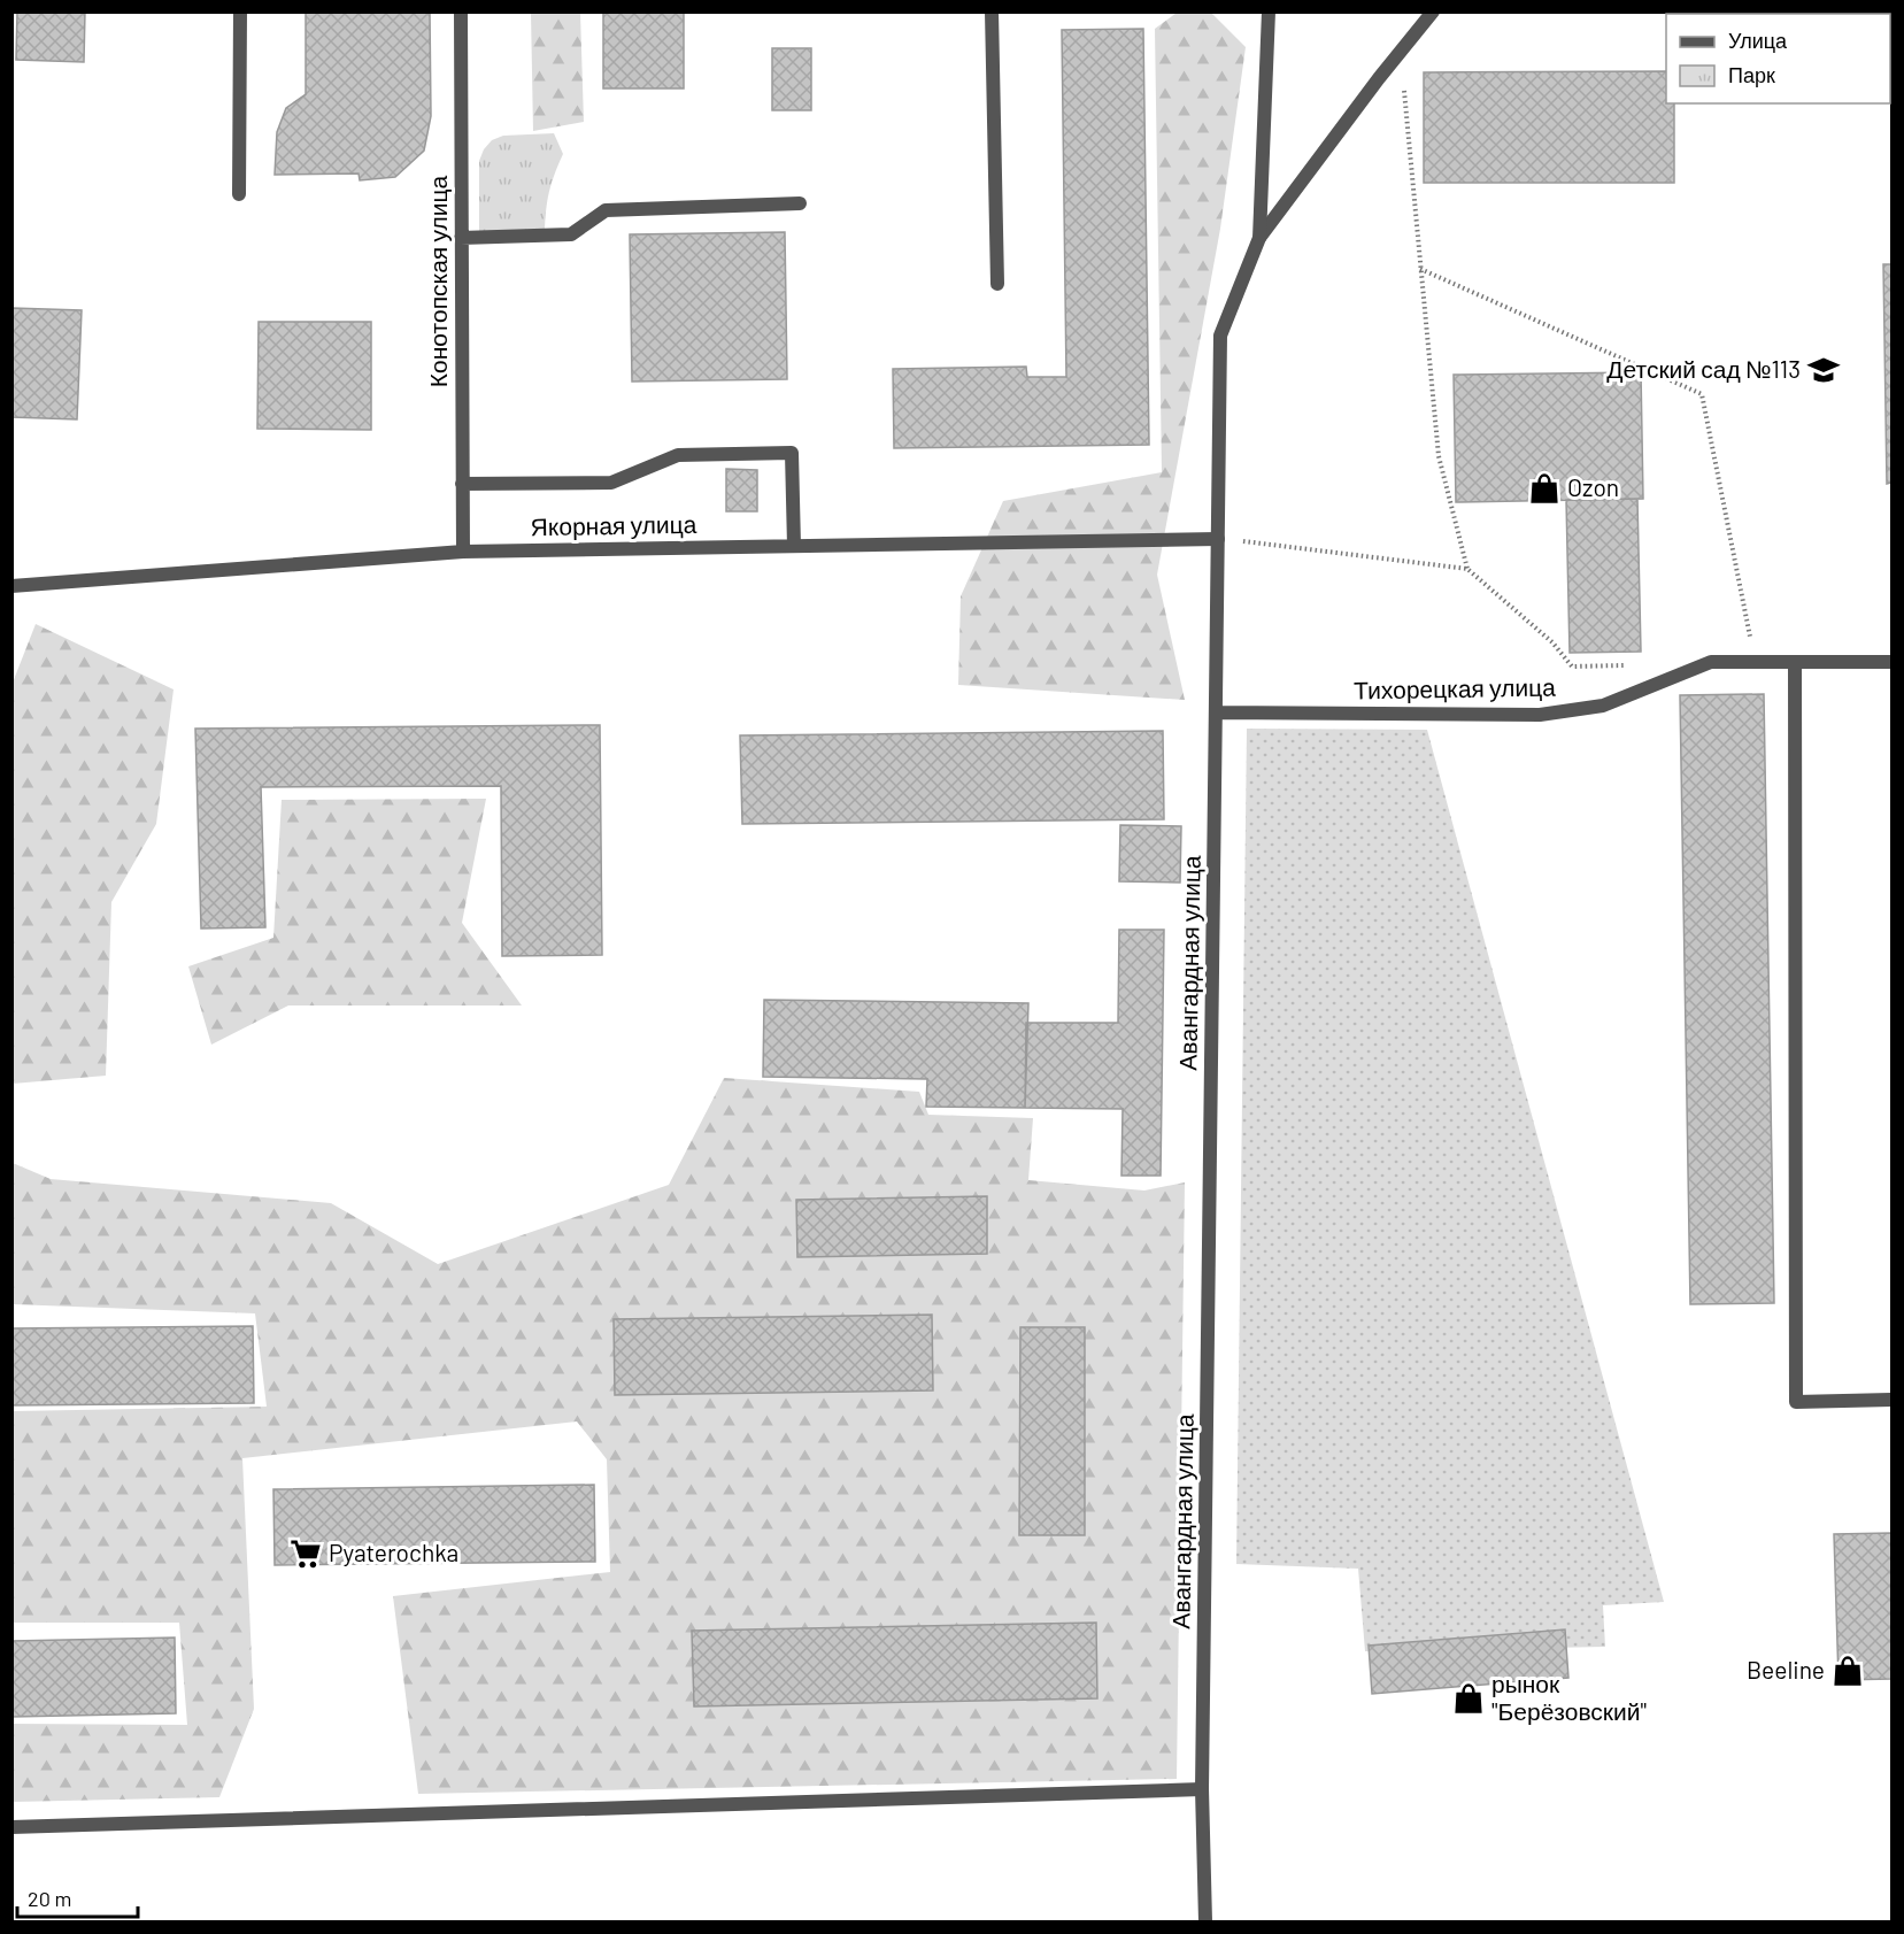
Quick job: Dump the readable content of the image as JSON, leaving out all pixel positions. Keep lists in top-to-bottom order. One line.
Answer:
{"streets":{"street":["Конотопская улица","Якорная улица","Тихорецкая улица","Авангардная улица"]},"crossings":[["Конотопская улица","Якорная улица"],["Якорная улица","Авангардная улица"],["Тихорецкая улица","Авангардная улица"]],"places":{"school or university":["Детский сад №113"],"shop":["Ozon","Beeline","рынок \"Берёзовский\""],"supermarket":["Pyaterochka"]},"legend":["Улица","Парк"],"scale_bar":"20 m"}
